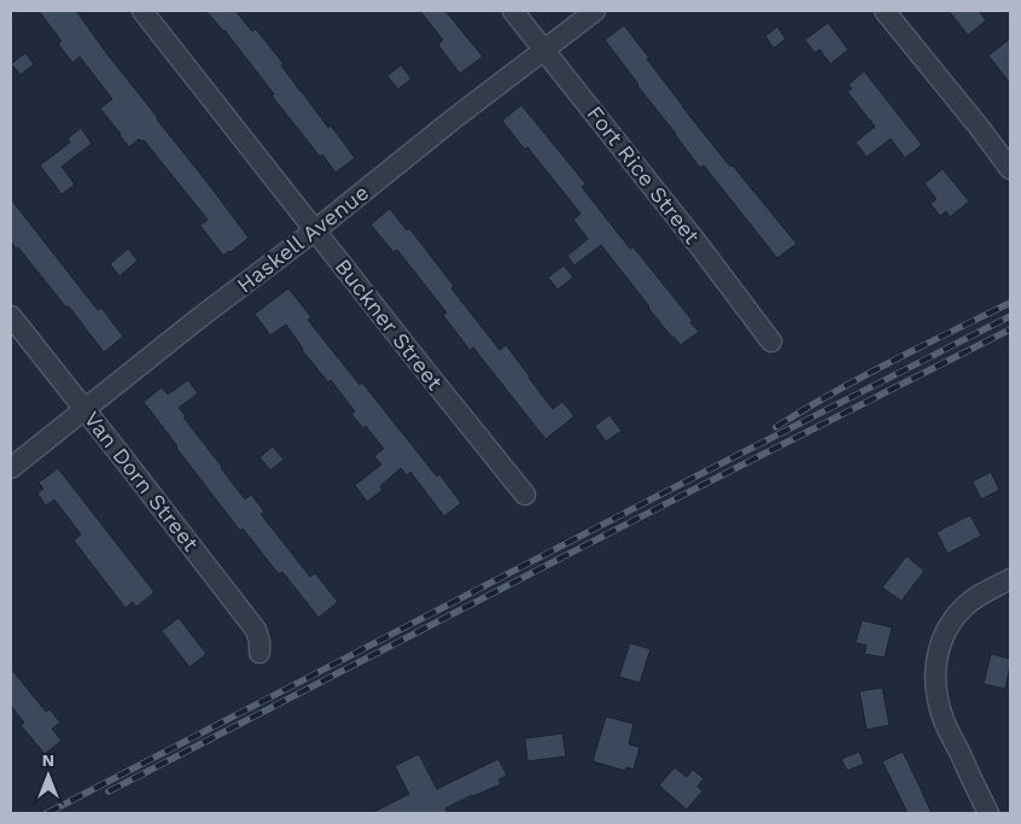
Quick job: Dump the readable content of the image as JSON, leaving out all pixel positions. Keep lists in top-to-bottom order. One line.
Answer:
{"streets":{"street":["Fort Rice Street","Haskell Avenue","Buckner Street","Van Dorn Street"]},"crossings":[["Fort Rice Street","Haskell Avenue"],["Haskell Avenue","Buckner Street"],["Haskell Avenue","Van Dorn Street"]],"north":"top"}
